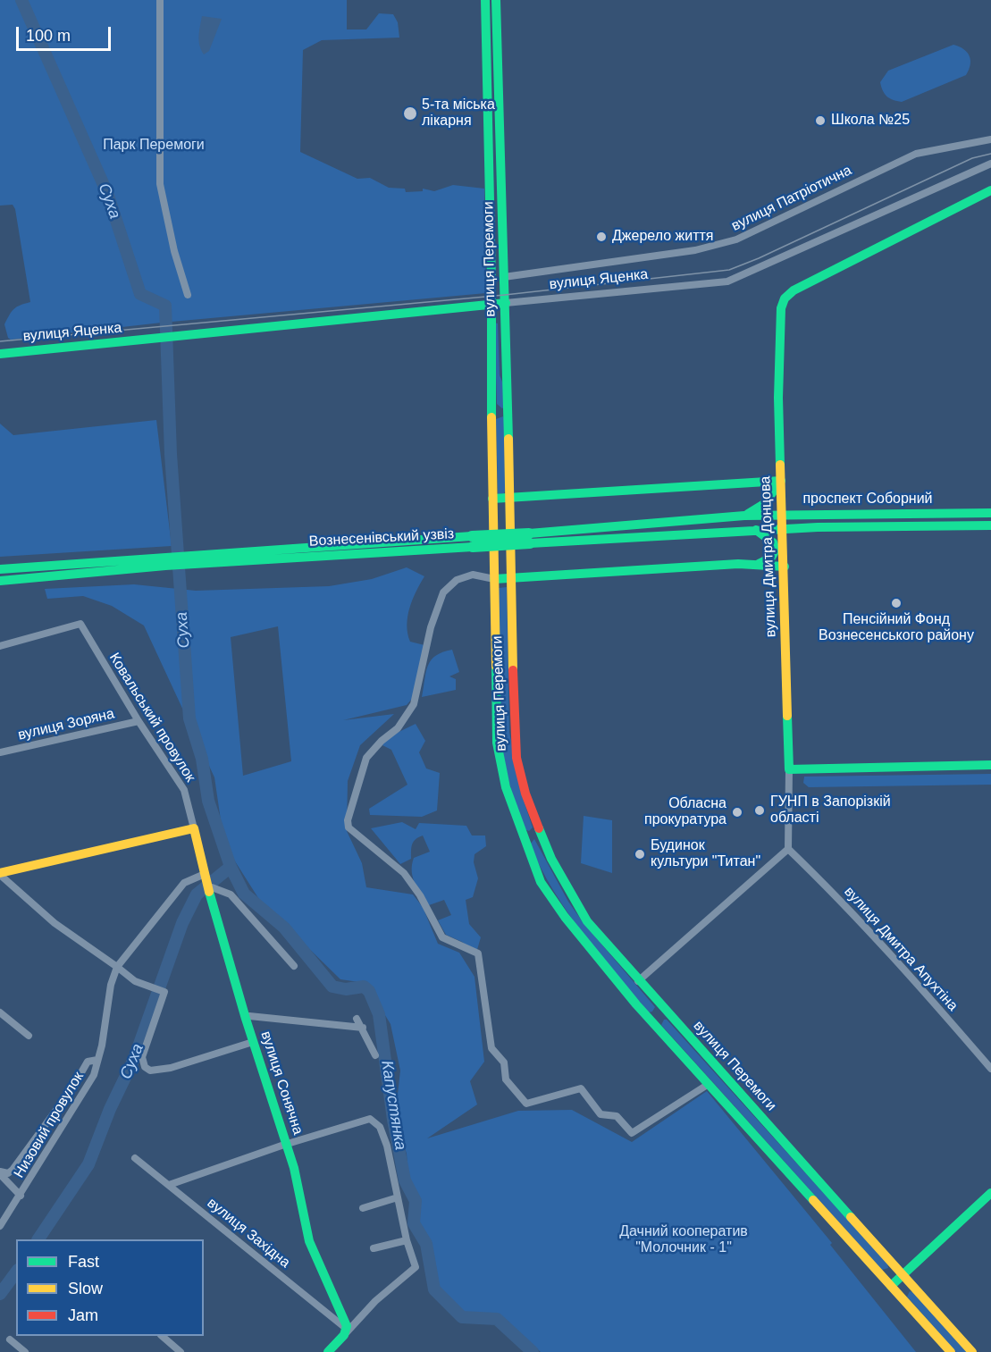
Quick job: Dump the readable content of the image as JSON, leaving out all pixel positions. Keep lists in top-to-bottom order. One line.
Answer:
{"streets":{"main road":["вулиця Перемоги","вулиця Яценка","проспект Соборний","Вознесенівський узвіз","вулиця Дмитра Донцова","вулиця Сонячна"],"street":["вулиця Патріотична","Ковальський провулок","вулиця Зоряна","вулиця Дмитра Апухтіна","Низовий провулок","вулиця Західна"]},"crossings":[["вулиця Патріотична","вулиця Перемоги"],["вулиця Перемоги","вулиця Яценка"],["проспект Соборний","Вознесенівський узвіз"],["проспект Соборний","вулиця Дмитра Донцова"],["вулиця Дмитра Донцова","вулиця Дмитра Апухтіна"],["Ковальський провулок","вулиця Зоряна"],["Ковальський провулок","вулиця Сонячна"],["вулиця Сонячна","Низовий провулок"],["вулиця Сонячна","вулиця Західна"]],"water":["Суха","Капустянка"],"parks":["Парк Перемоги","Дачний кооператив \"Молочник - 1\""],"places":["5-та міська лікарня","Школа №25","Джерело життя","Пенсійний Фонд Вознесенського району","ГУНП в Запорізкій області","Обласна прокуратура","Будинок культури \"Титан\""],"legend":["Fast","Slow","Jam"],"scale_bar":"100 m"}
